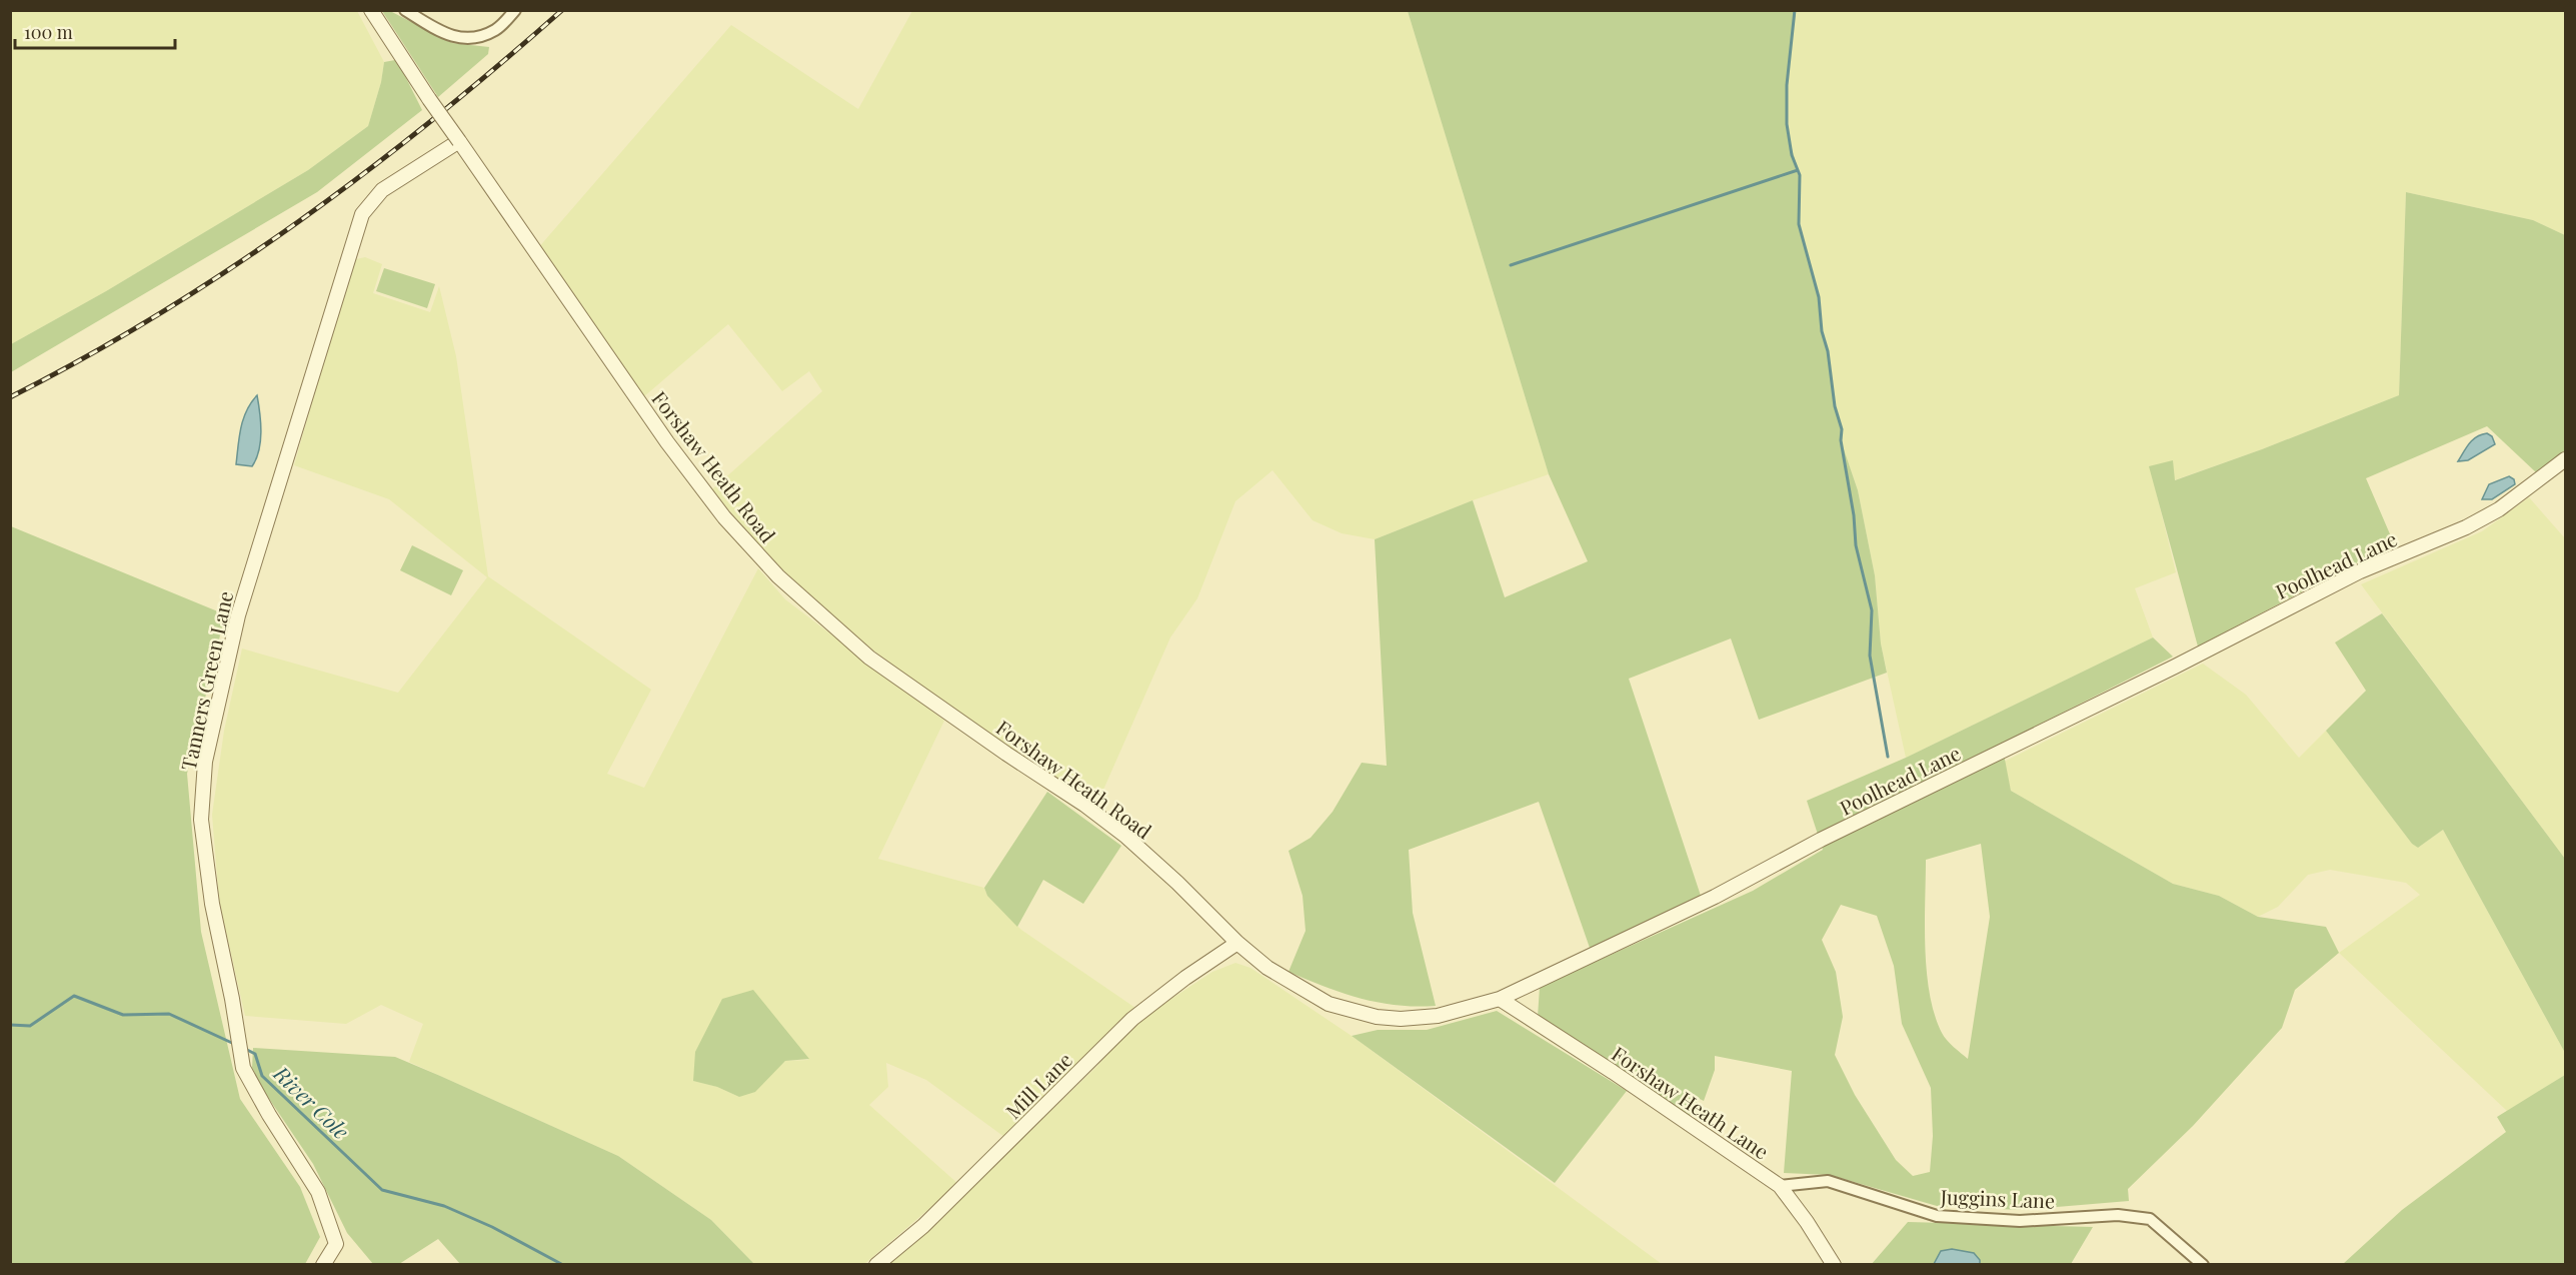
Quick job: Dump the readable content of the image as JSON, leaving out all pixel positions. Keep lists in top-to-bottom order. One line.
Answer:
{"streets":{"street":["Forshaw Heath Road","Poolhead Lane","Tanners Green Lane","Mill Lane","Forshaw Heath Lane","Juggins Lane"]},"crossings":[["Forshaw Heath Road","Poolhead Lane"],["Forshaw Heath Road","Tanners Green Lane"],["Forshaw Heath Road","Mill Lane"],["Poolhead Lane","Mill Lane"],["Poolhead Lane","Forshaw Heath Lane"],["Forshaw Heath Lane","Juggins Lane"]],"water":["River Cole"],"scale_bar":"100 m"}
